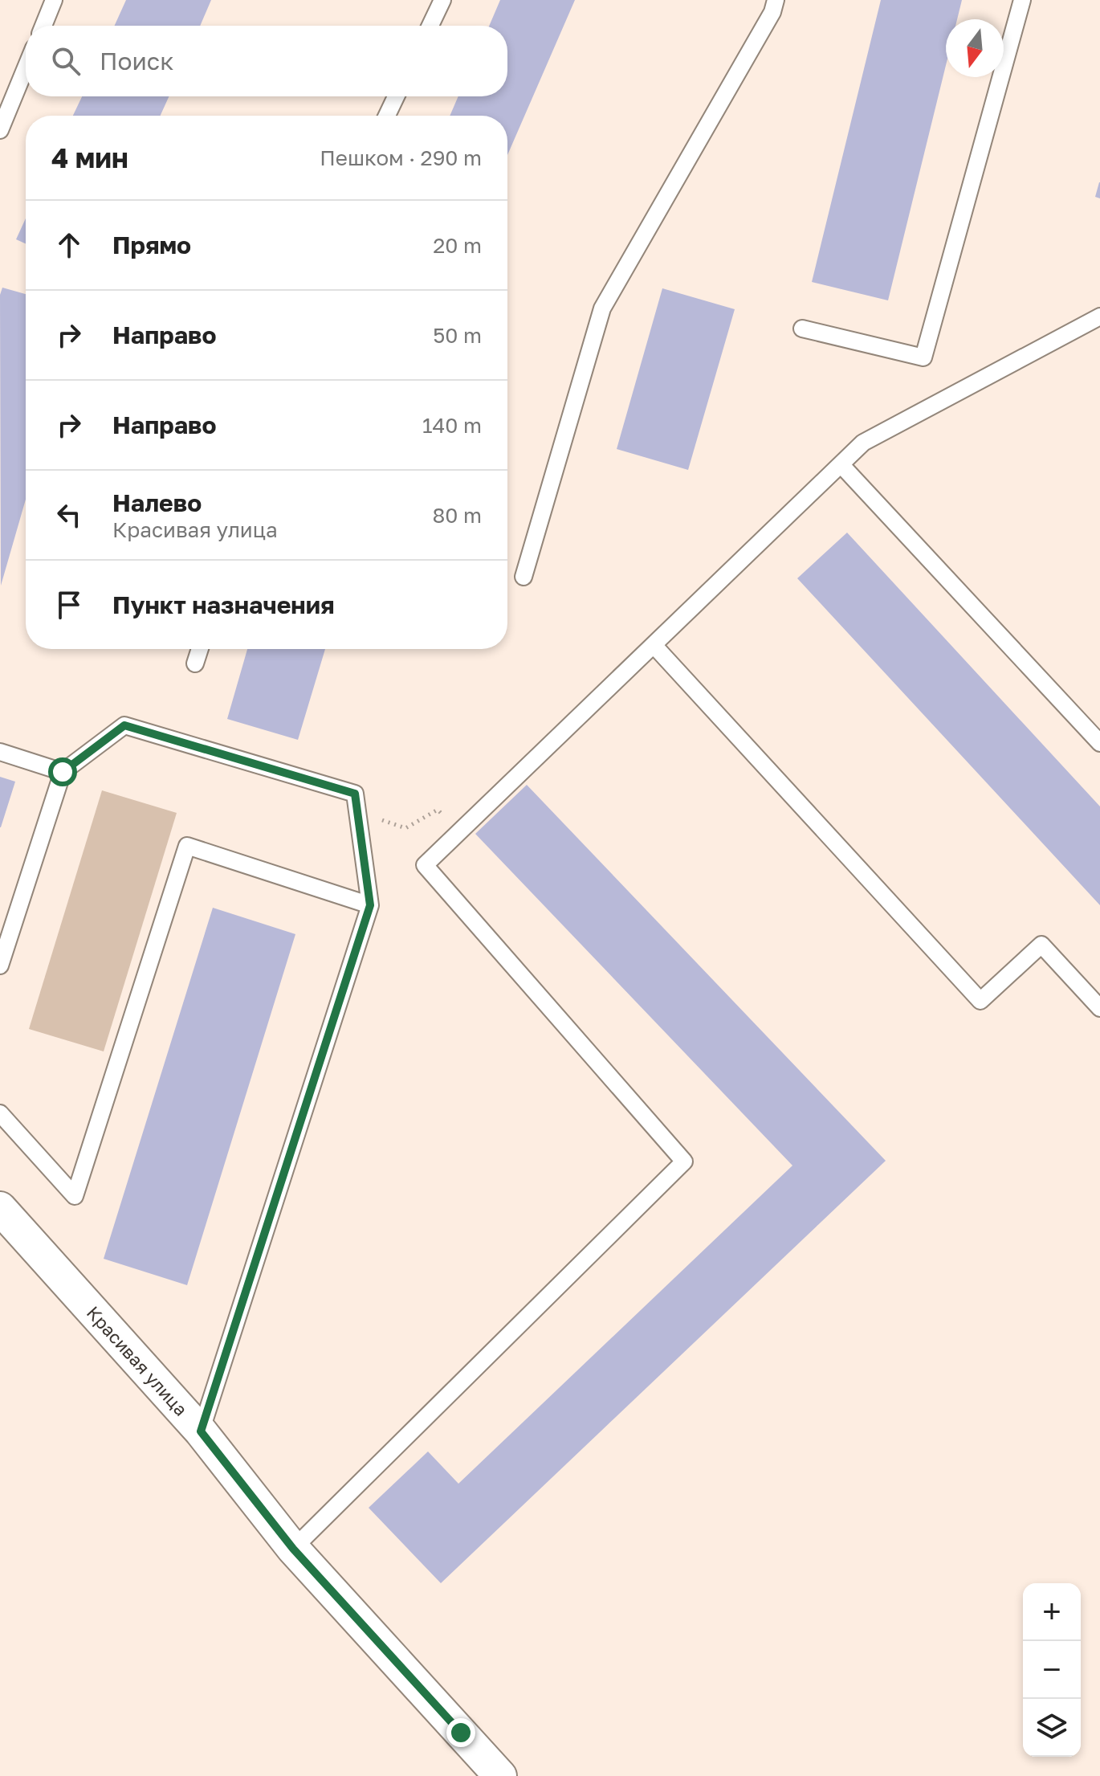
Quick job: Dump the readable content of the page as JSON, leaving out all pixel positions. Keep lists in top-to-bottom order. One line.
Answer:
{"streets":{"street":["Красивая улица"]},"north":"bottom","page":{"search":"Поиск","heading":["4 мин","Пешком · 290 m"],"list":[["Прямо","20 m"],["Направо","50 m"],["Направо","140 m"],["Налево","Красивая улица","80 m"],"Пункт назначения"],"map_buttons":["+","−"]}}
